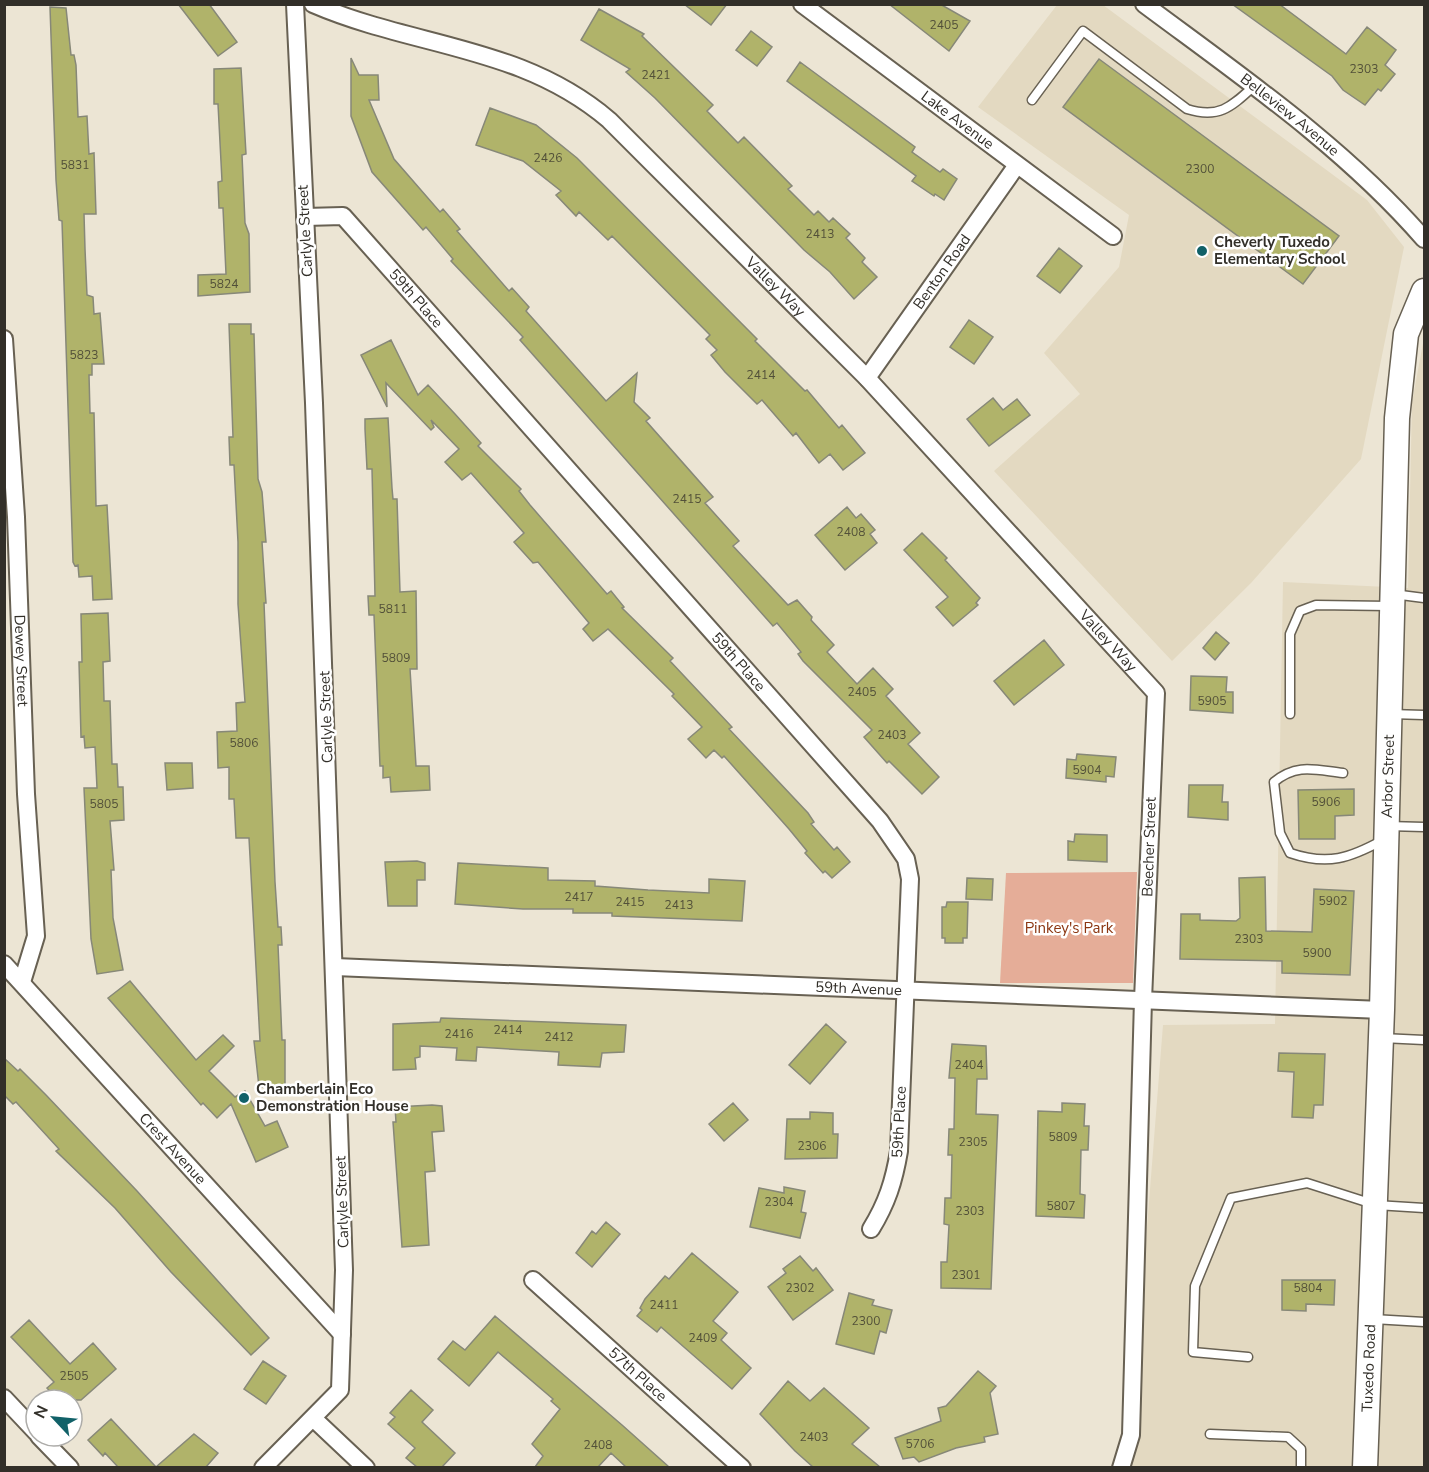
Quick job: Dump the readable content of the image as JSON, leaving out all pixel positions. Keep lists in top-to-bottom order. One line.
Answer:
{"streets":{"main road":["Arbor Street","Tuxedo Road"],"street":["Belleview Avenue","Lake Avenue","Carlyle Street","Benton Road","Valley Way","59th Place","Dewey Street","Beecher Street","59th Avenue","Crest Avenue","57th Place"]},"crossings":[["Lake Avenue","Benton Road"],["Carlyle Street","59th Place"],["Carlyle Street","59th Avenue"],["Carlyle Street","Crest Avenue"],["Benton Road","Valley Way"],["Valley Way","Beecher Street"],["59th Place","59th Avenue"],["Dewey Street","Crest Avenue"],["Arbor Street","59th Avenue"],["Arbor Street","Tuxedo Road"],["Beecher Street","59th Avenue"]],"parks":["Pinkey's Park"],"places":["Cheverly Tuxedo Elementary School","Chamberlain Eco Demonstration House"],"house_numbers":["2405","2303","2421","2426","5831","2300","2413","5824","5823","2414","2415","2408","5811","5809","2405","5905","2403","5806","5904","5906","5805","2417","5902","2415","2413","2303","5900","2414","2416","2412","2404","5809","2305","2306","2304","5807","2303","2301","2302","5804","2411","2300","2409","2505","2403","5706","2408"],"north":"top left"}
